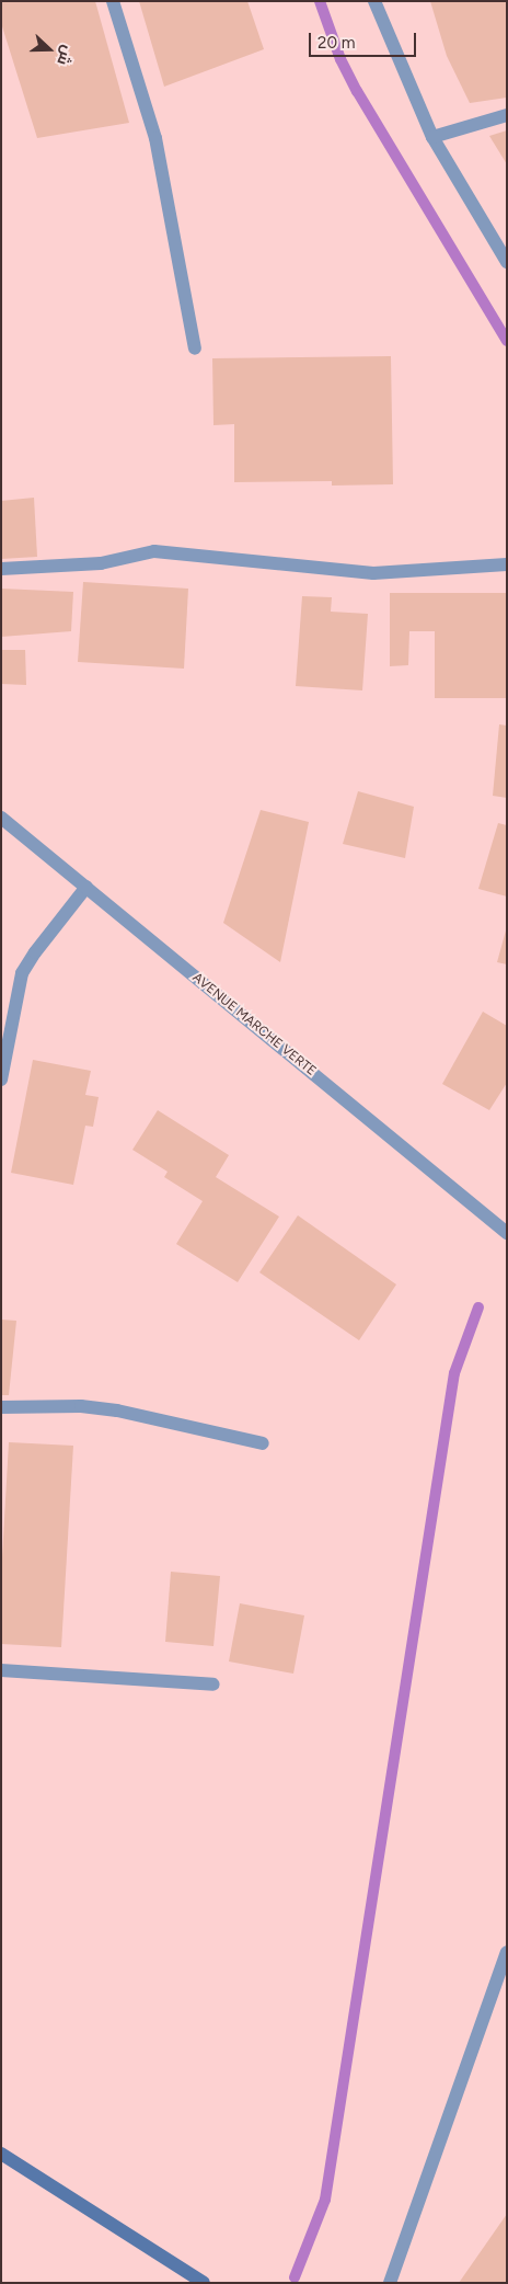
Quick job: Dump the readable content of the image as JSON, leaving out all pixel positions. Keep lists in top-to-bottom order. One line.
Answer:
{"streets":{"street":["AVENUE MARCHE VERTE"]},"scale_bar":"20 m","north":"right"}
